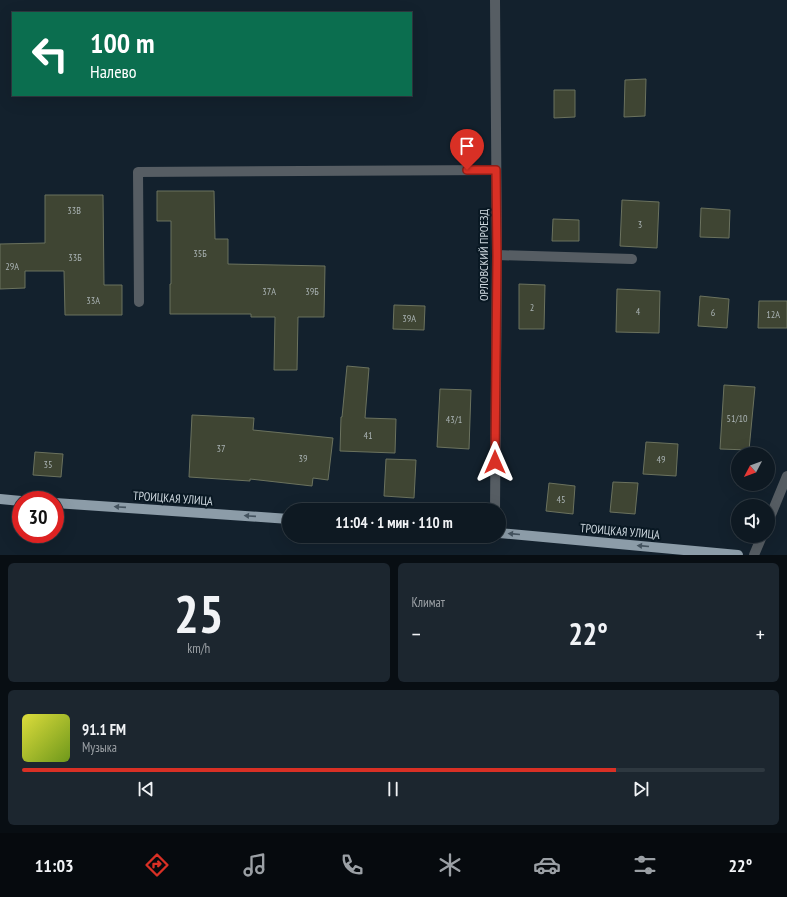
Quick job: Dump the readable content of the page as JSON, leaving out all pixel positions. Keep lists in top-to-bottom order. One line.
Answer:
{"streets":{"main road":["ТРОИЦКАЯ УЛИЦА"],"street":["ОРЛОВСКИЙ ПРОЕЗД"]},"one_way":["ТРОИЦКАЯ УЛИЦА"],"house_numbers":["33В","3","35Б","33Б","29А","37А","39Б","33А","2","4","6","12А","39А","51/10","43/1","41","37","39","49","35","45"],"north":"bottom left","page":{"turn":["100 m","Налево"],"limit":"30","trip":"11:04 · 1 мин · 110 m","tile":[["25","km/h"],"Климат"],"heat":["−","22°","+"],"song":["91.1 FM","Музыка"],"tabs":["11:03","22°"]}}
